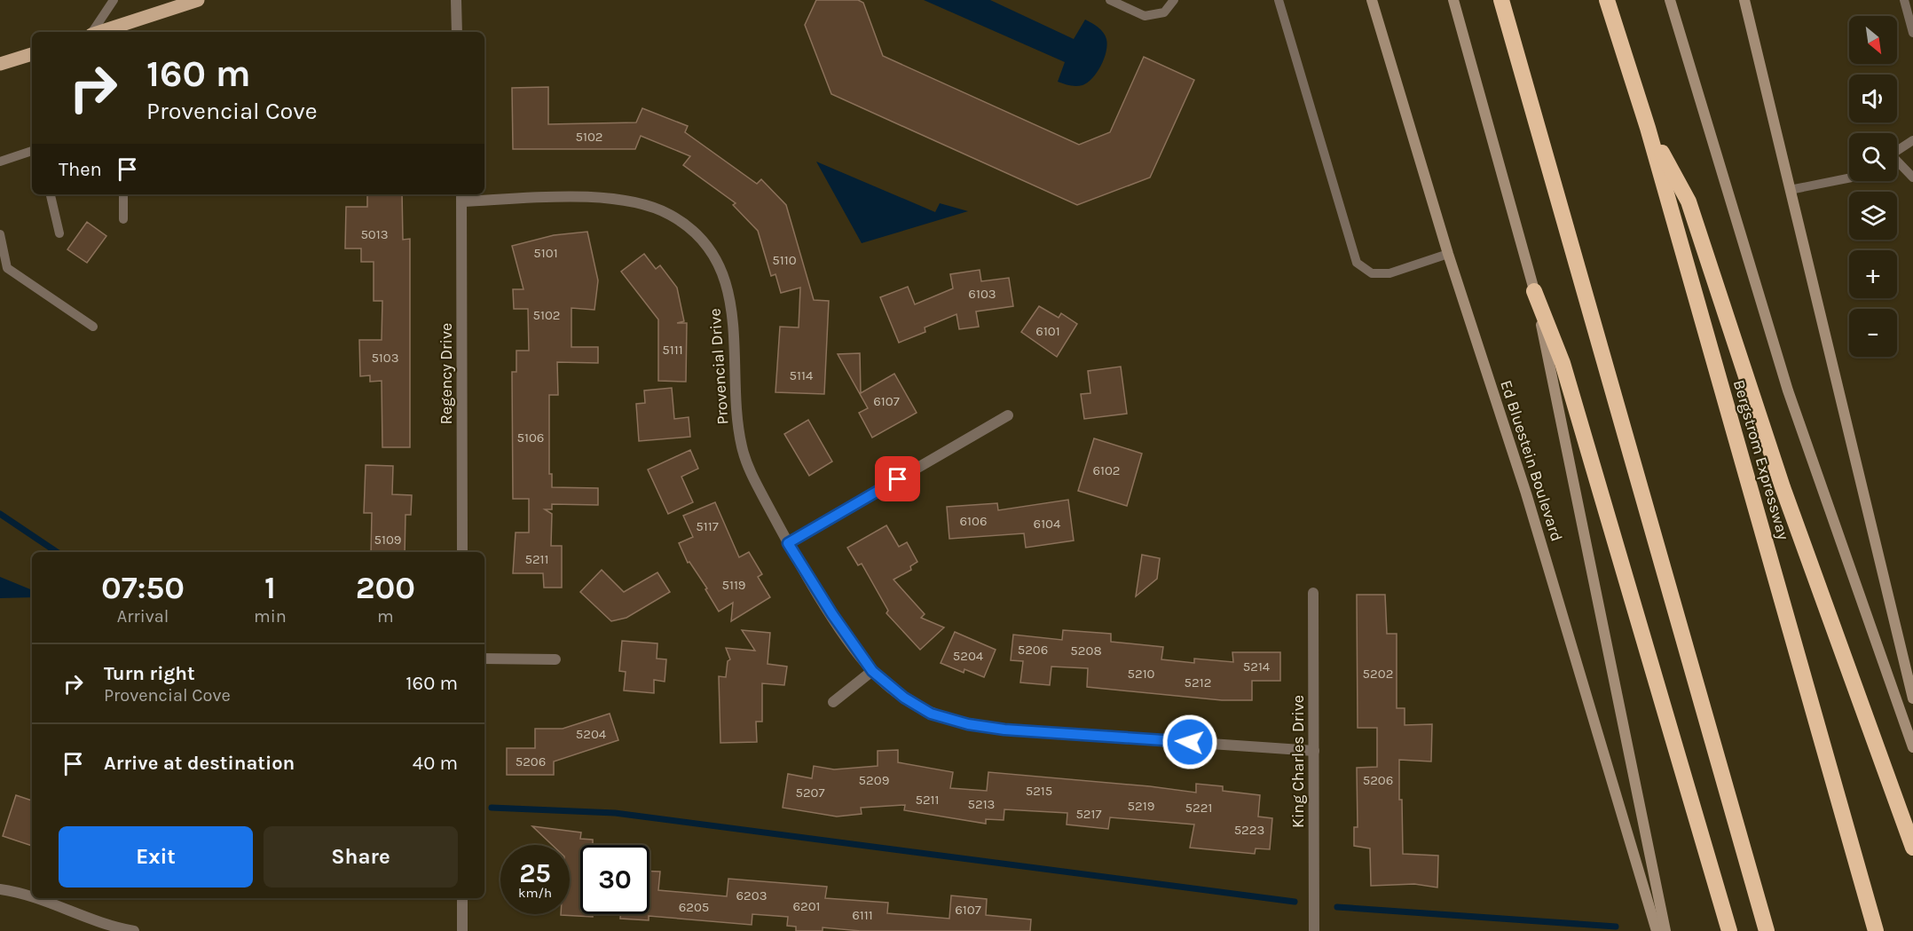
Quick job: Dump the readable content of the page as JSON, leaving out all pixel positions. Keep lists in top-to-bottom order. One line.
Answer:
{"streets":{"highway":["Bergstrom Expressway"],"main road":["Ed Bluestein Boulevard"],"street":["Provencial Drive","Regency Drive","King Charles Drive"]},"crossings":[["Provencial Drive","Regency Drive"],["Provencial Drive","King Charles Drive"]],"house_numbers":["5102","5013","5101","5110","6103","5102","6101","5111","5103","5114","6107","5106","6102","6106","6104","5117","5109","5211","5119","5206","5208","5204","5214","5210","5202","5212","5204","5206","5209","5206","5215","5207","5211","5213","5219","5221","5217","5223","6203","6201","6205","6107","6111"],"north":"bottom right","page":{"map_buttons":["+","−"],"turn":["160 m","Provencial Cove"],"then":"Then","eta":["07:50","Arrival","1","min","200","m"],"list":[{"name":"Turn right","note":"Provencial Cove","value":"160 m"},{"name":"Arrive at destination","value":"40 m"}],"buttons":["Exit","Share"],"speed":"25 km/h","limit":"30"}}
